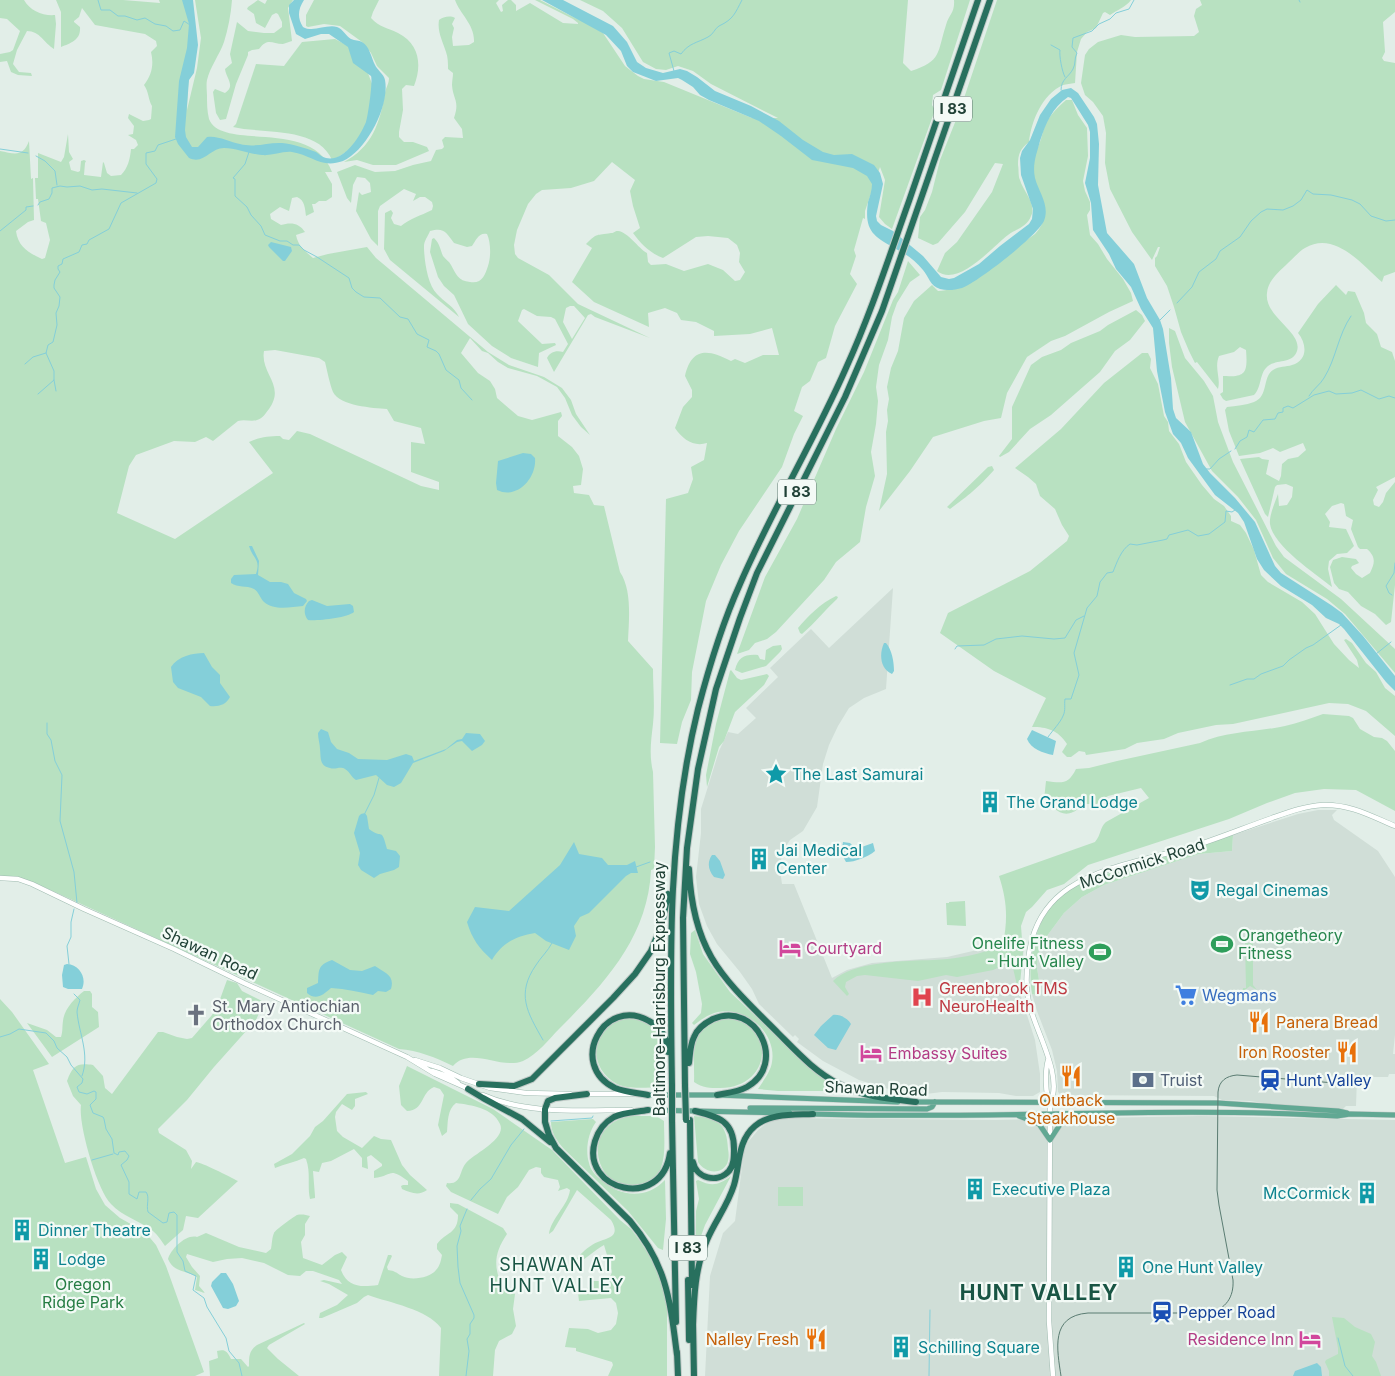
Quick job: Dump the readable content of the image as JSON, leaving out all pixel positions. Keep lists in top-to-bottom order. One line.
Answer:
{"streets":{"highway":["I 83","Baltimore-Harrisburg Expressway"],"main road":["McCormick Road","Shawan Road"]},"crossings":[["McCormick Road","Shawan Road"]],"districts":["SHAWAN AT HUNT VALLEY","HUNT VALLEY"],"parks":["Oregon Ridge Park"],"places":{"place":["The Last Samurai"],"building":["The Grand Lodge","Jai Medical Center","Executive Plaza","McCormick","Dinner Theatre","Lodge","One Hunt Valley","Schilling Square"],"theatre":["Regal Cinemas"],"sports":["Orangetheory Fitness","Onelife Fitness - Hunt Valley"],"hotel":["Courtyard","Embassy Suites","Residence Inn"],"supermarket":["Wegmans"],"hospital":["Greenbrook TMS NeuroHealth"],"church":["St. Mary Antiochian Orthodox Church"],"restaurant":["Panera Bread","Iron Rooster","Outback Steakhouse","Nalley Fresh"],"bank":["Truist"],"station":["Hunt Valley","Pepper Road"]}}
